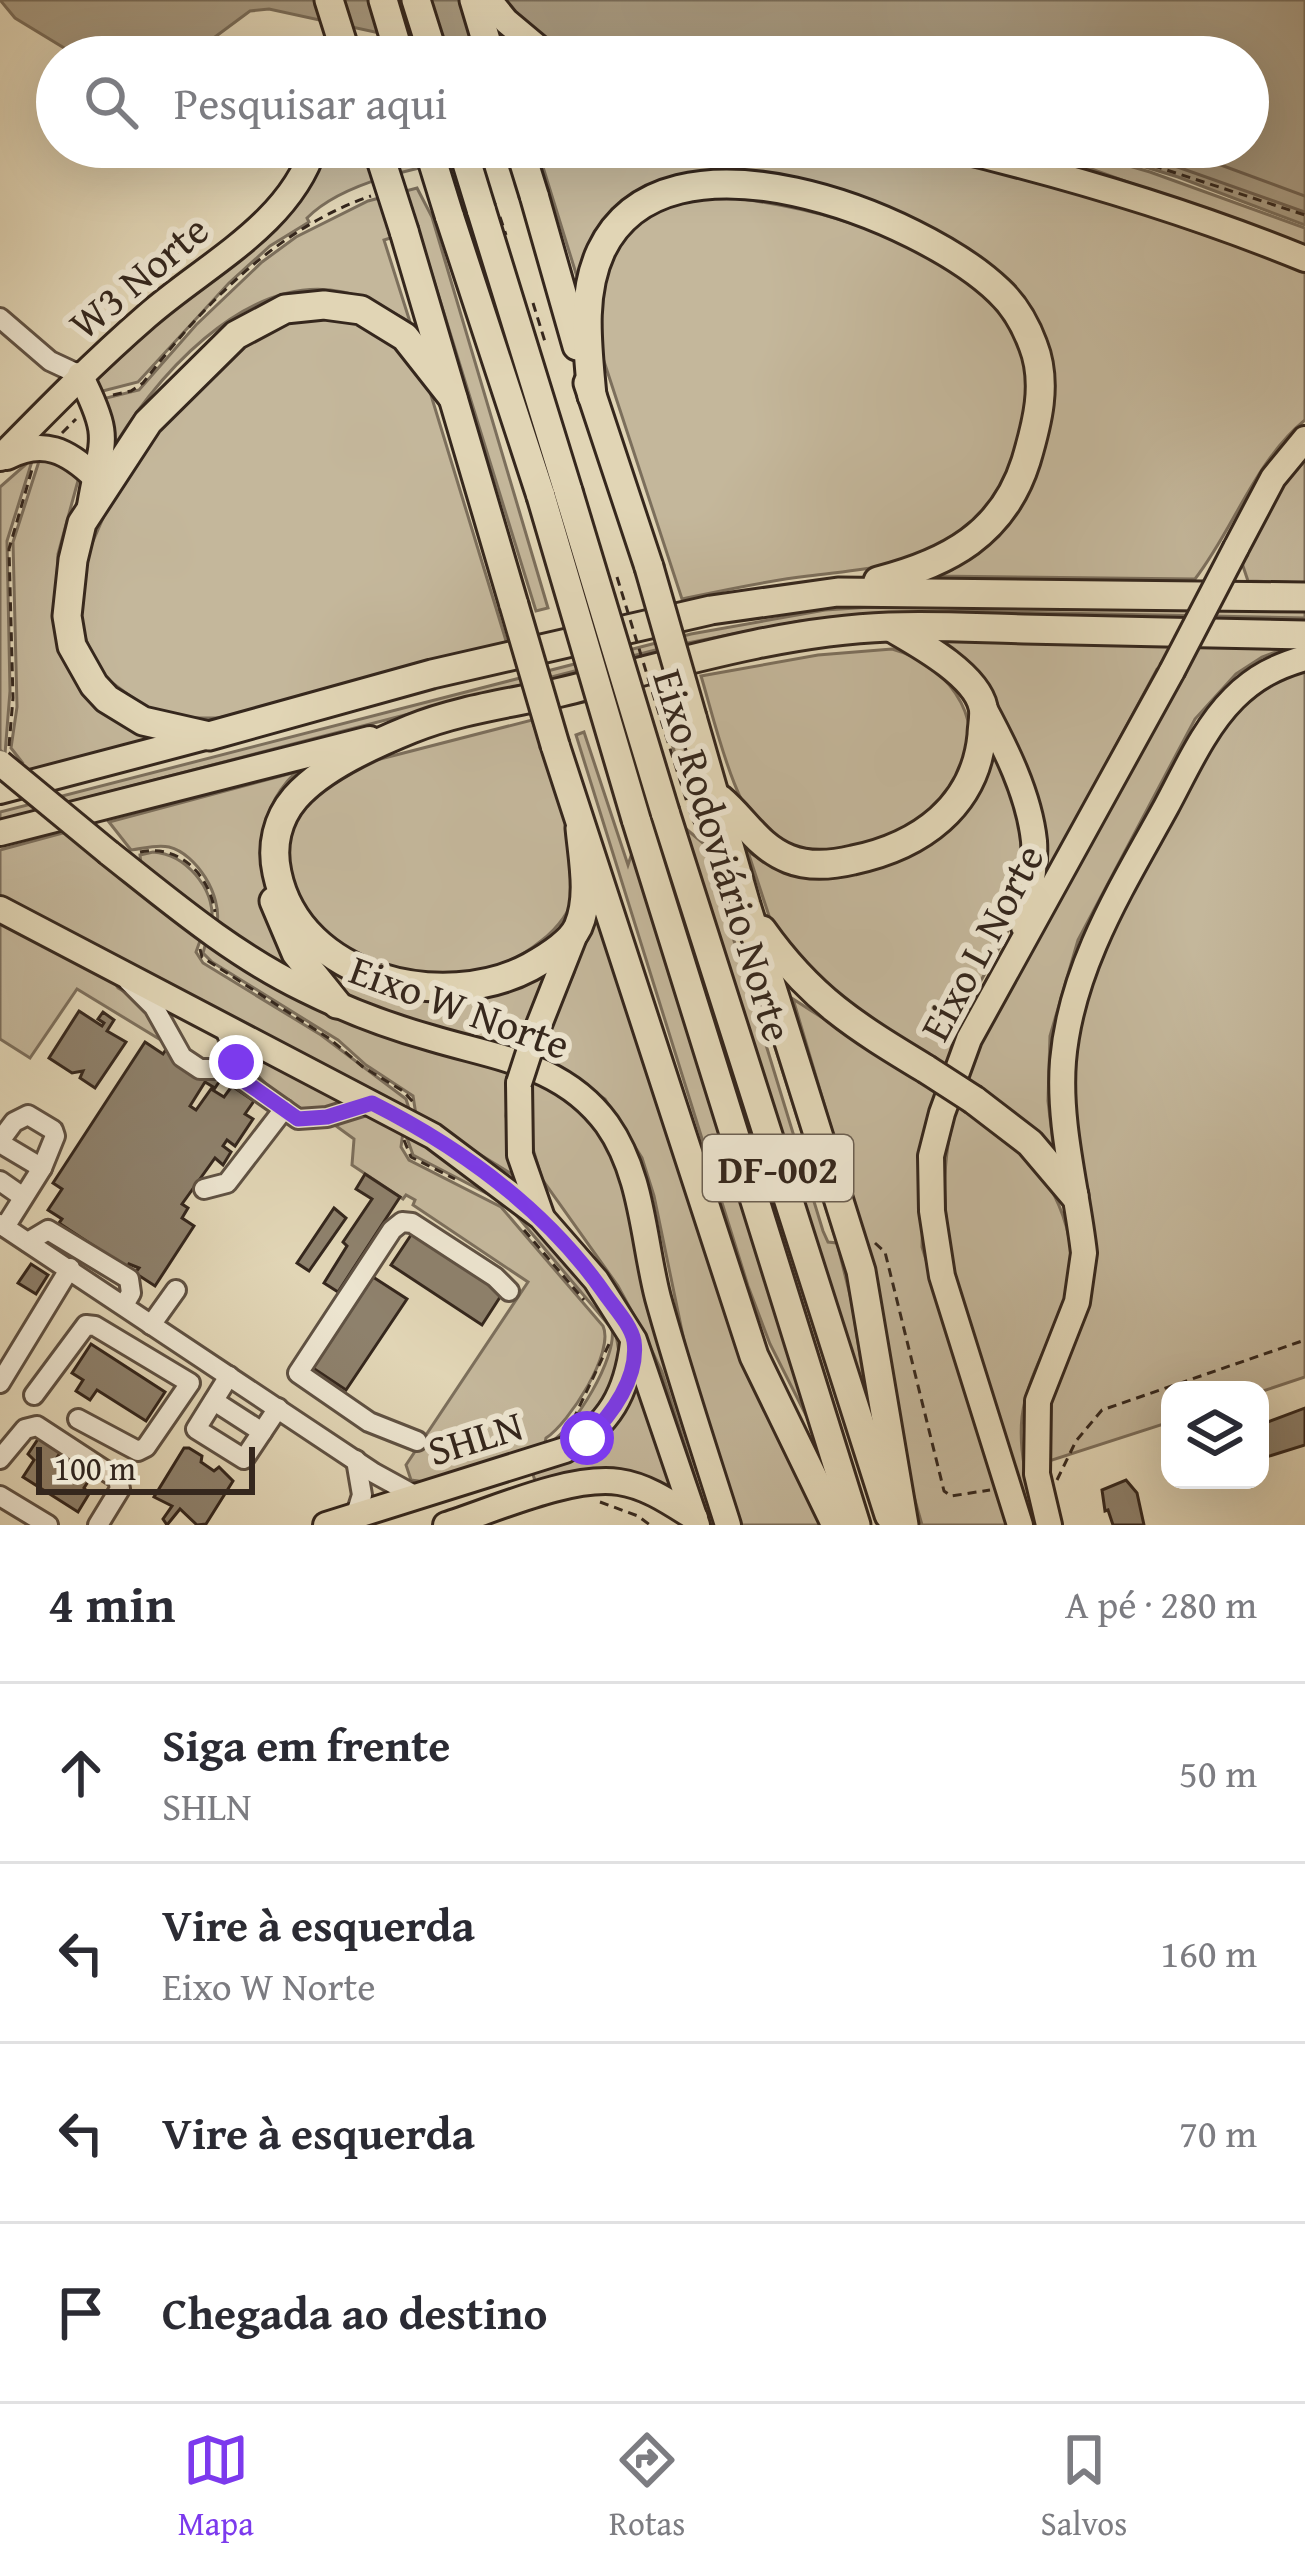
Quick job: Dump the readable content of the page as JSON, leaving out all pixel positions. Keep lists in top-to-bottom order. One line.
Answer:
{"streets":{"highway":["Eixo Rodoviário Norte","DF-002"],"main road":["W3 Norte","Eixo L Norte","Eixo W Norte","SHLN"]},"scale_bar":"100 m","page":{"search":"Pesquisar aqui","scale":"100 m","heading":["4 min","A pé · 280 m"],"list":[["Siga em frente","SHLN","50 m"],["Vire à esquerda","Eixo W Norte","160 m"],["Vire à esquerda","70 m"],"Chegada ao destino"],"nav":["Mapa","Rotas","Salvos"]}}
